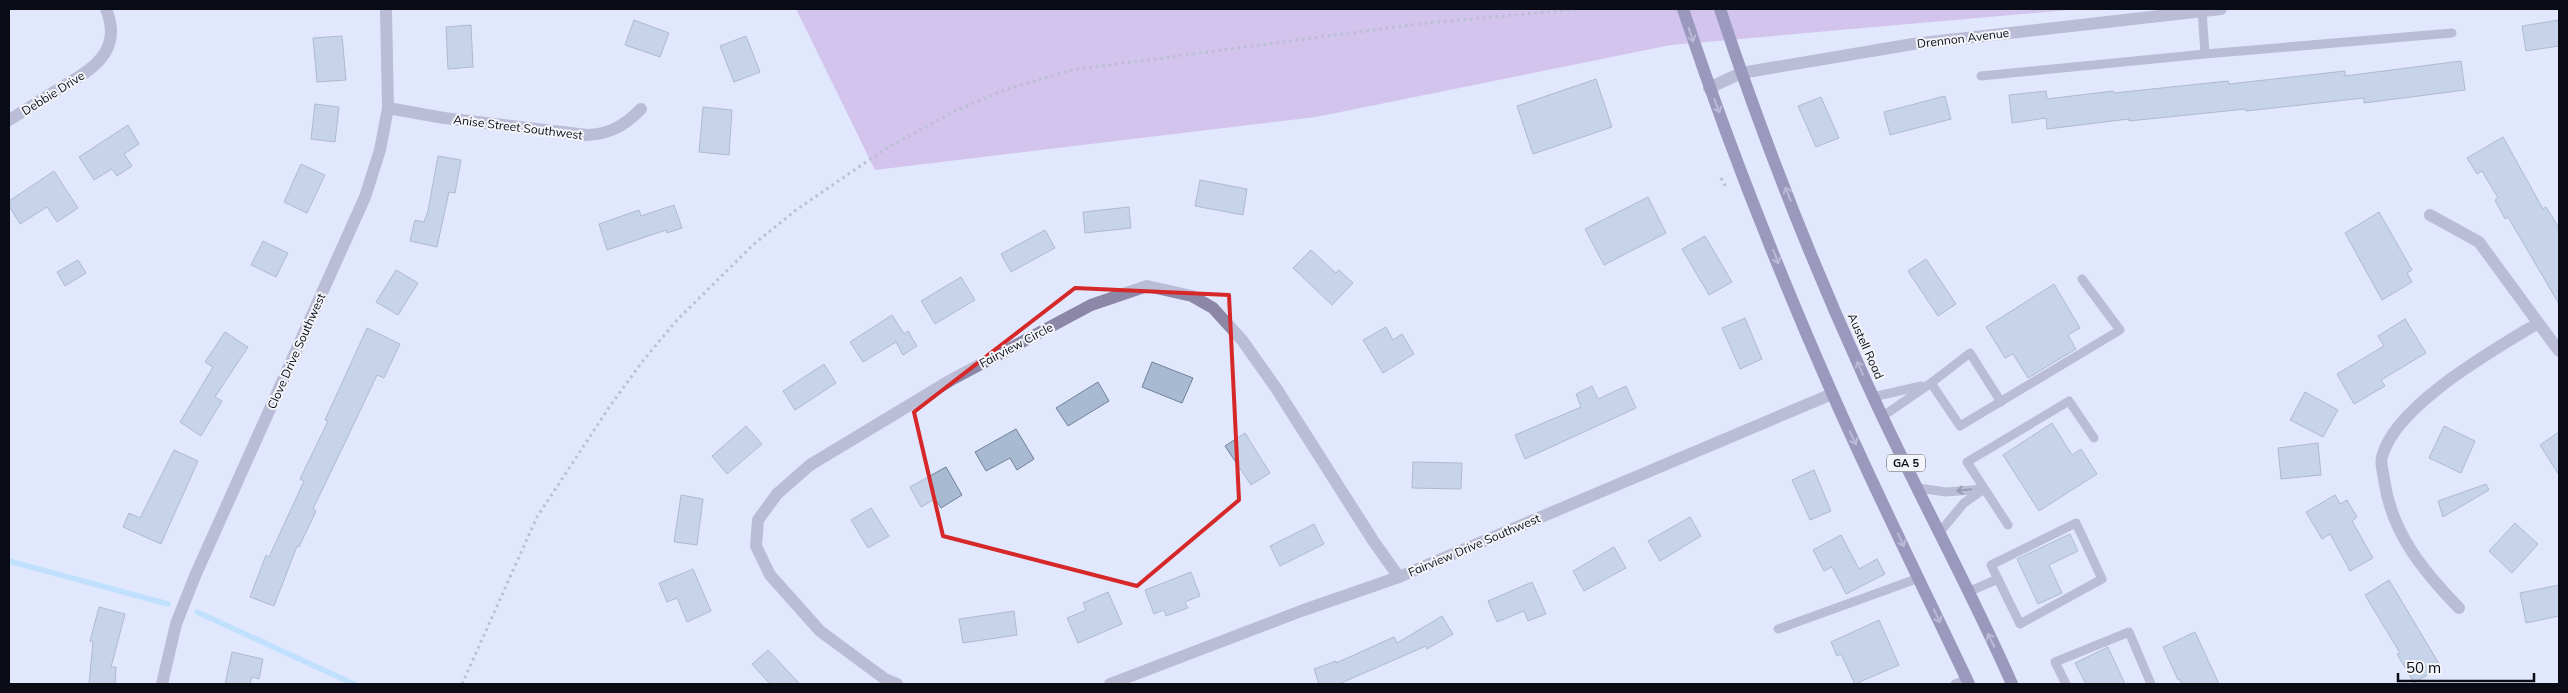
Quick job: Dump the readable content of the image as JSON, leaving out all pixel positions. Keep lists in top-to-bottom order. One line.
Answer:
{"streets":{"main road":["Austell Road","GA 5"],"street":["Drennon Avenue","Debbie Drive","Anise Street Southwest","Fairview Circle","Clove Drive Southwest","Fairview Drive Southwest"]},"crossings":[["Drennon Avenue","Austell Road"],["Drennon Avenue","GA 5"],["Anise Street Southwest","Clove Drive Southwest"],["Fairview Circle","Fairview Drive Southwest"],["GA 5","Fairview Drive Southwest"]],"scale_bar":"50 m"}
